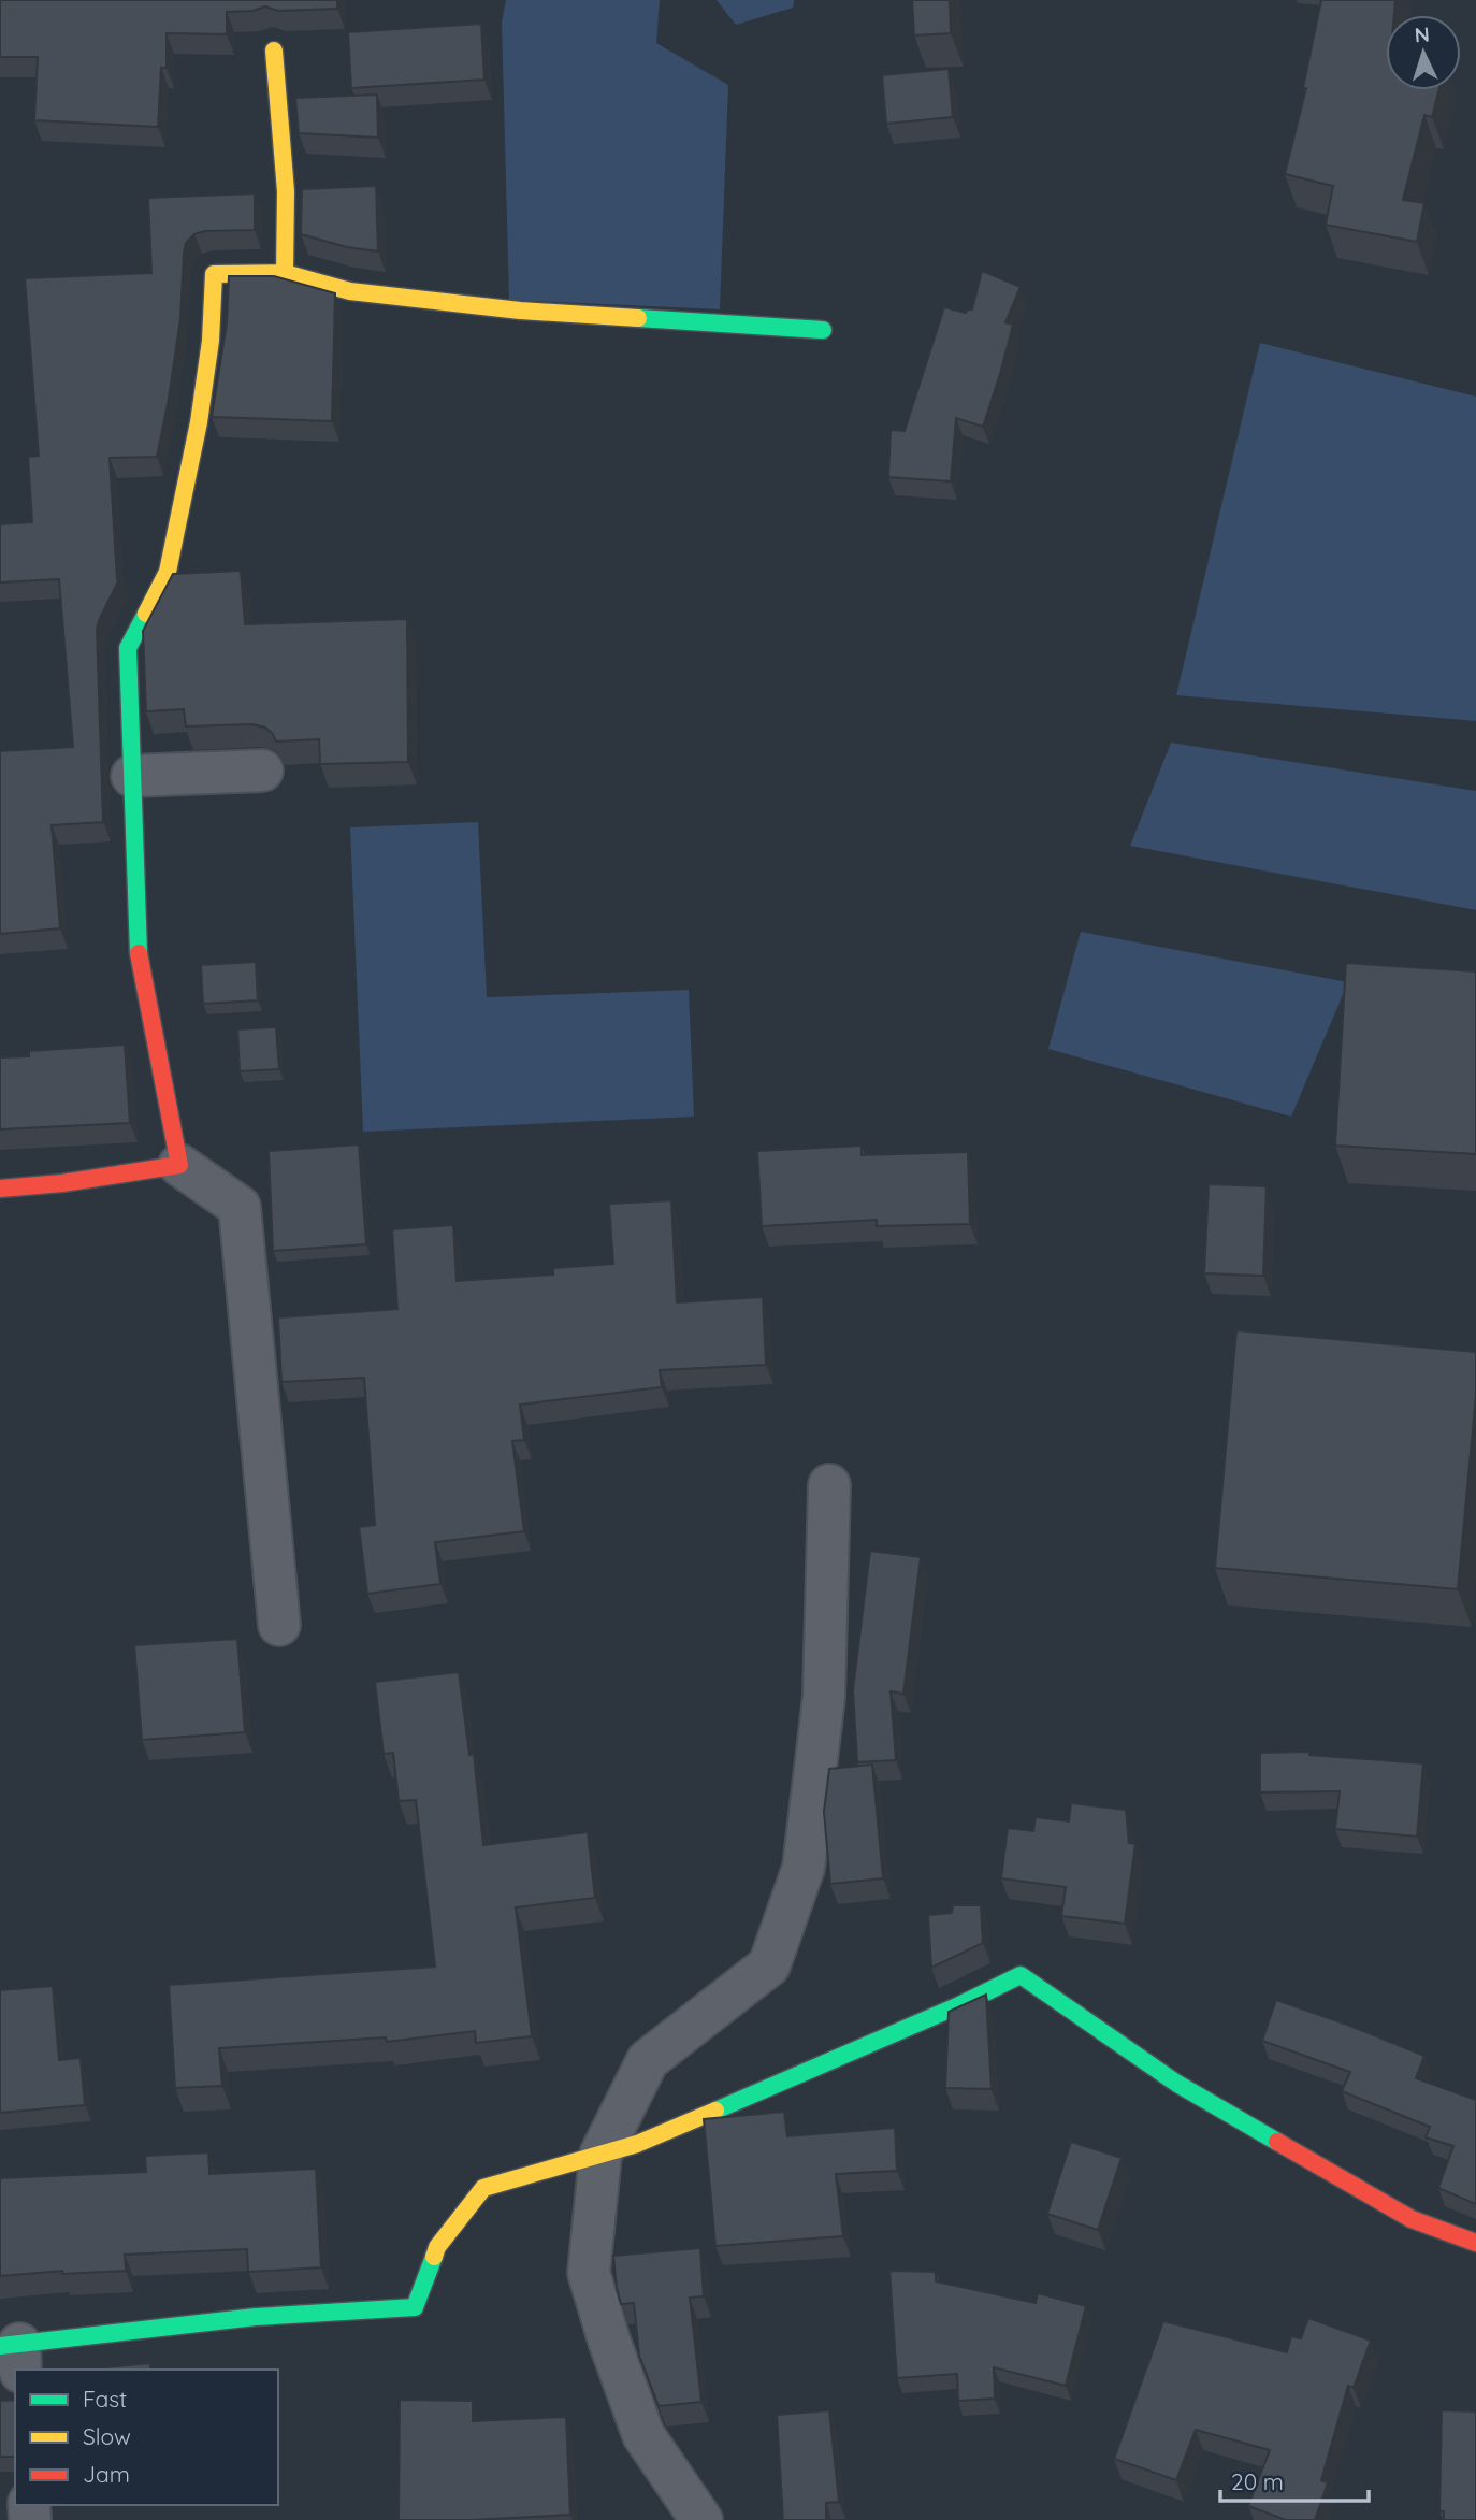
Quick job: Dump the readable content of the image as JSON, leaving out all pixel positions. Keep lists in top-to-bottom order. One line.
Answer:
{"legend":["Fast","Slow","Jam"],"scale_bar":"20 m","north":"top"}
